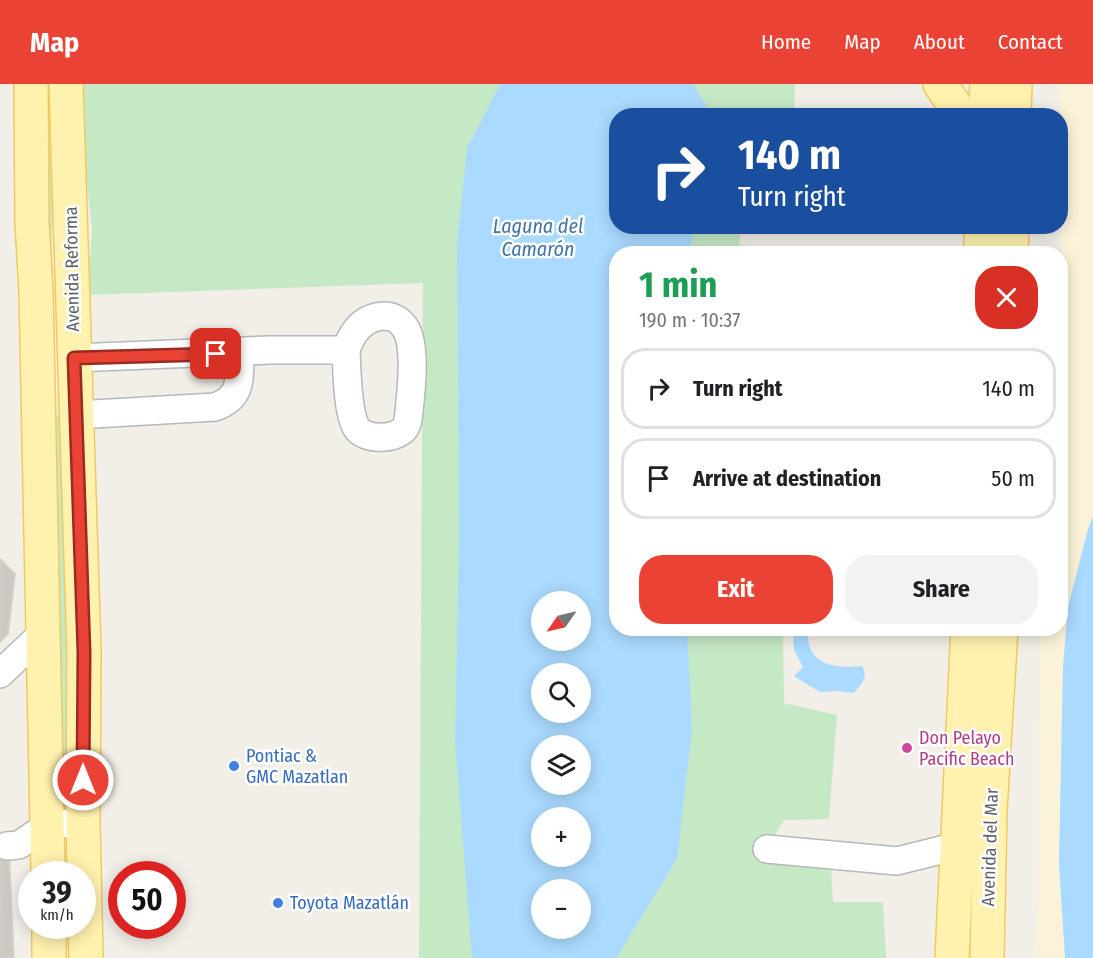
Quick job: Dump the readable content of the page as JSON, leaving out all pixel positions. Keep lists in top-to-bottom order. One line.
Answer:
{"streets":{"main road":["Avenida Reforma","Avenida del Mar"]},"water":["Laguna del Camarón"],"places":["Don Pelayo Pacific Beach","Pontiac & GMC Mazatlan","Toyota Mazatlán"],"north":"bottom left","page":{"header":"Map","nav":["Home","Map","About","Contact"],"turn":["140 m","Turn right"],"heading":["1 min","190 m · 10:37"],"list":[{"name":"Turn right","value":"140 m"},{"name":"Arrive at destination","value":"50 m"}],"buttons":["Exit","Share"],"map_buttons":["+","−"],"speed":"39 km/h","limit":"50"}}
